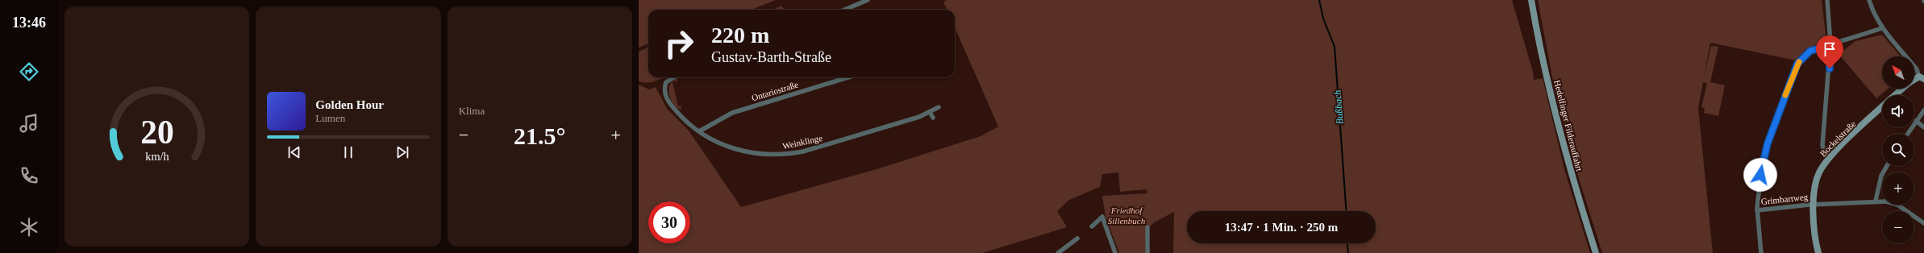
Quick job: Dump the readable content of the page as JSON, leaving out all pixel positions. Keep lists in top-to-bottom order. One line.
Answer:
{"streets":{"main road":["Hedelfinger Filderauffahrt","Bockelstraße"],"street":["Ontariostraße","Weinklinge","Grimbartweg"]},"crossings":[["Ontariostraße","Weinklinge"],["Bockelstraße","Grimbartweg"]],"water":["Bußbach"],"parks":["Friedhof Sillenbuch"],"north":"top left","page":{"tabs":"13:46","tile":"Klima","turn":["220 m","Gustav-Barth-Straße"],"map_buttons":["+","−"],"song":["Golden Hour","Lumen"],"heat":["−","21.5°","+"],"limit":"30","trip":"13:47 · 1 Min. · 250 m","gauge":["20","km/h"]}}
